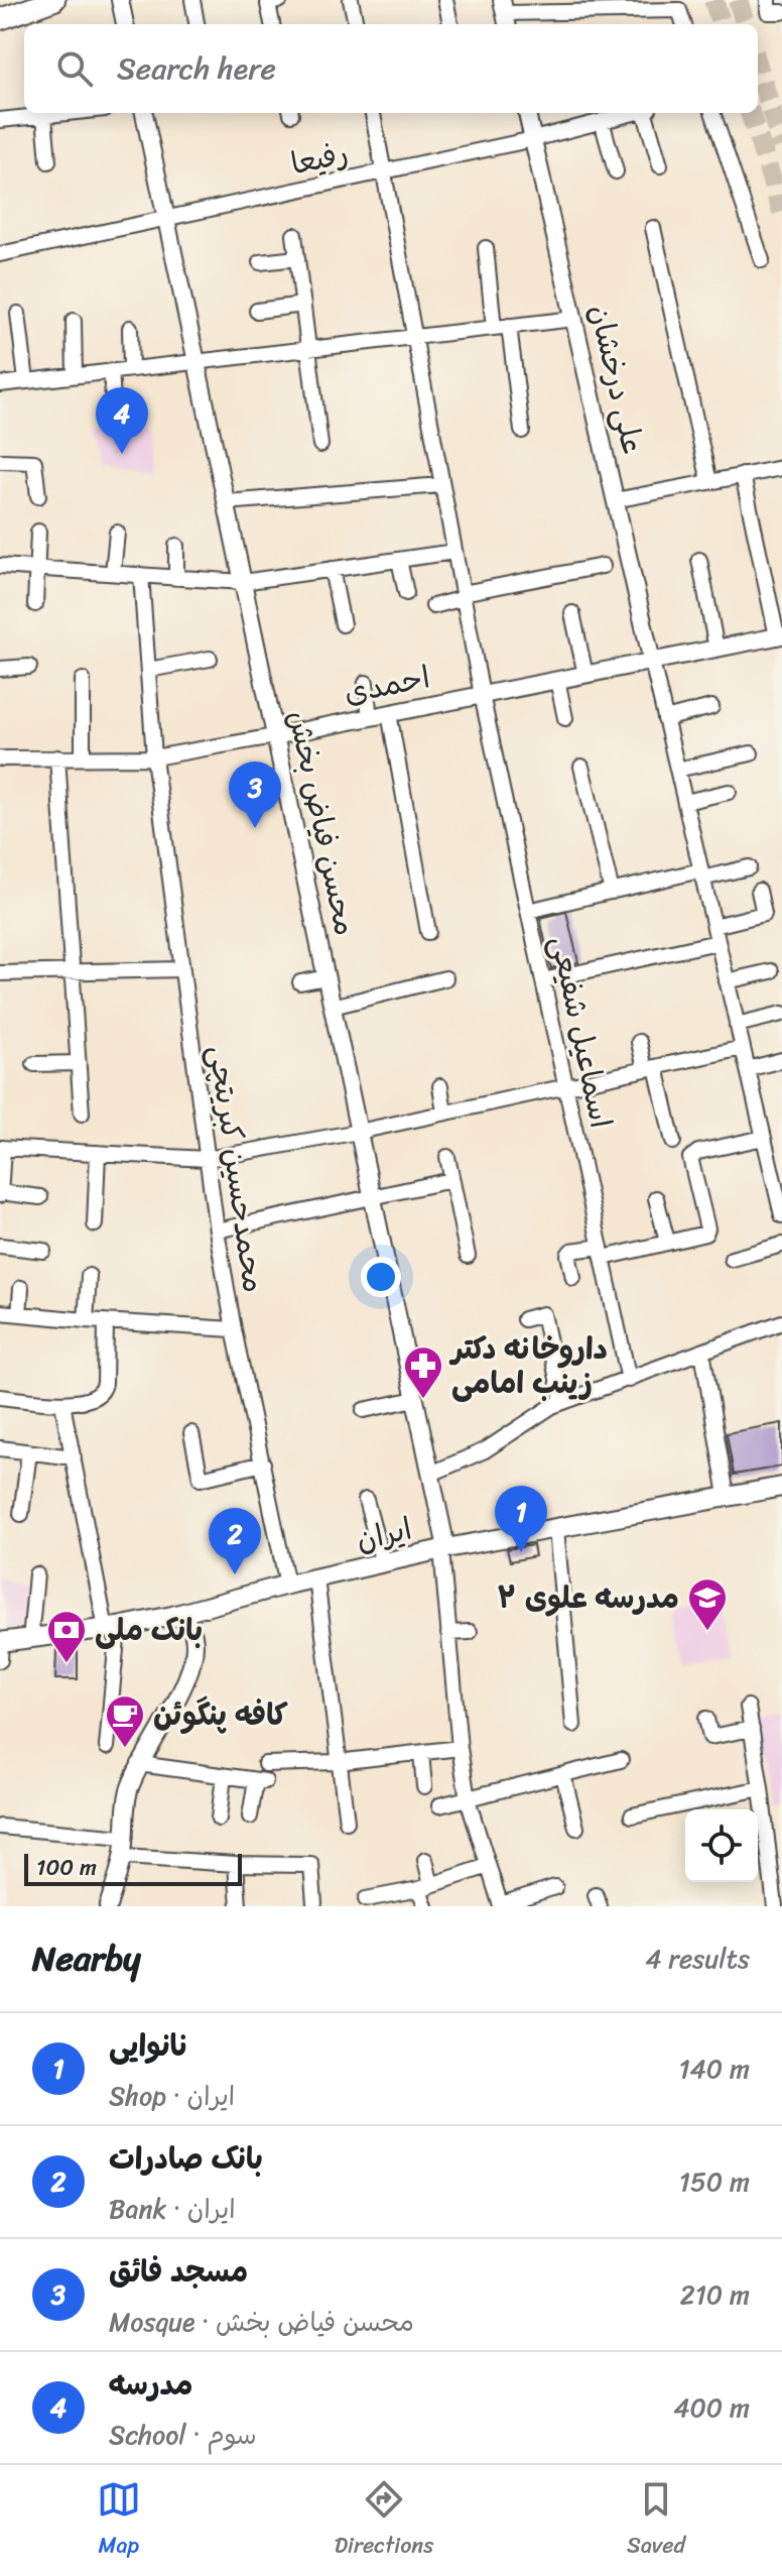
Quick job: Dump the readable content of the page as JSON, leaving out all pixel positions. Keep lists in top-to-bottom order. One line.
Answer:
{"streets":{"main road":["ایران"],"street":["رفیعا","علی درخشان","احمدی","محسن فیاض بخش","اسماعیل شفیعی","محمدحسین کبریتچی"]},"crossings":[["رفیعا","علی درخشان"],["رفیعا","محسن فیاض بخش"],["رفیعا","اسماعیل شفیعی"],["علی درخشان","احمدی"],["احمدی","محسن فیاض بخش"],["احمدی","اسماعیل شفیعی"],["احمدی","محمدحسین کبریتچی"],["محسن فیاض بخش","ایران"],["محمدحسین کبریتچی","ایران"]],"places":{"pharmacy":["داروخانه دکتر زینب امامی"],"school or university":["مدرسه علوی ۲"],"bank":["بانک ملی"],"cafe":["کافه پنگوئن"]},"scale_bar":"100 m","page":{"search":"Search here","pins":["4","3","1","2"],"scale":"100 m","heading":["Nearby","4 results"],"list":[{"mark":"1","name":"نانوایی","note":"Shop · ایران","value":"140 m"},{"mark":"2","name":"بانک صادرات","note":"Bank · ایران","value":"150 m"},{"mark":"3","name":"مسجد فائق","note":"Mosque · محسن فیاض بخش","value":"210 m"},{"mark":"4","name":"مدرسه","note":"School · سوم","value":"400 m"}],"nav":["Map","Directions","Saved"]}}
